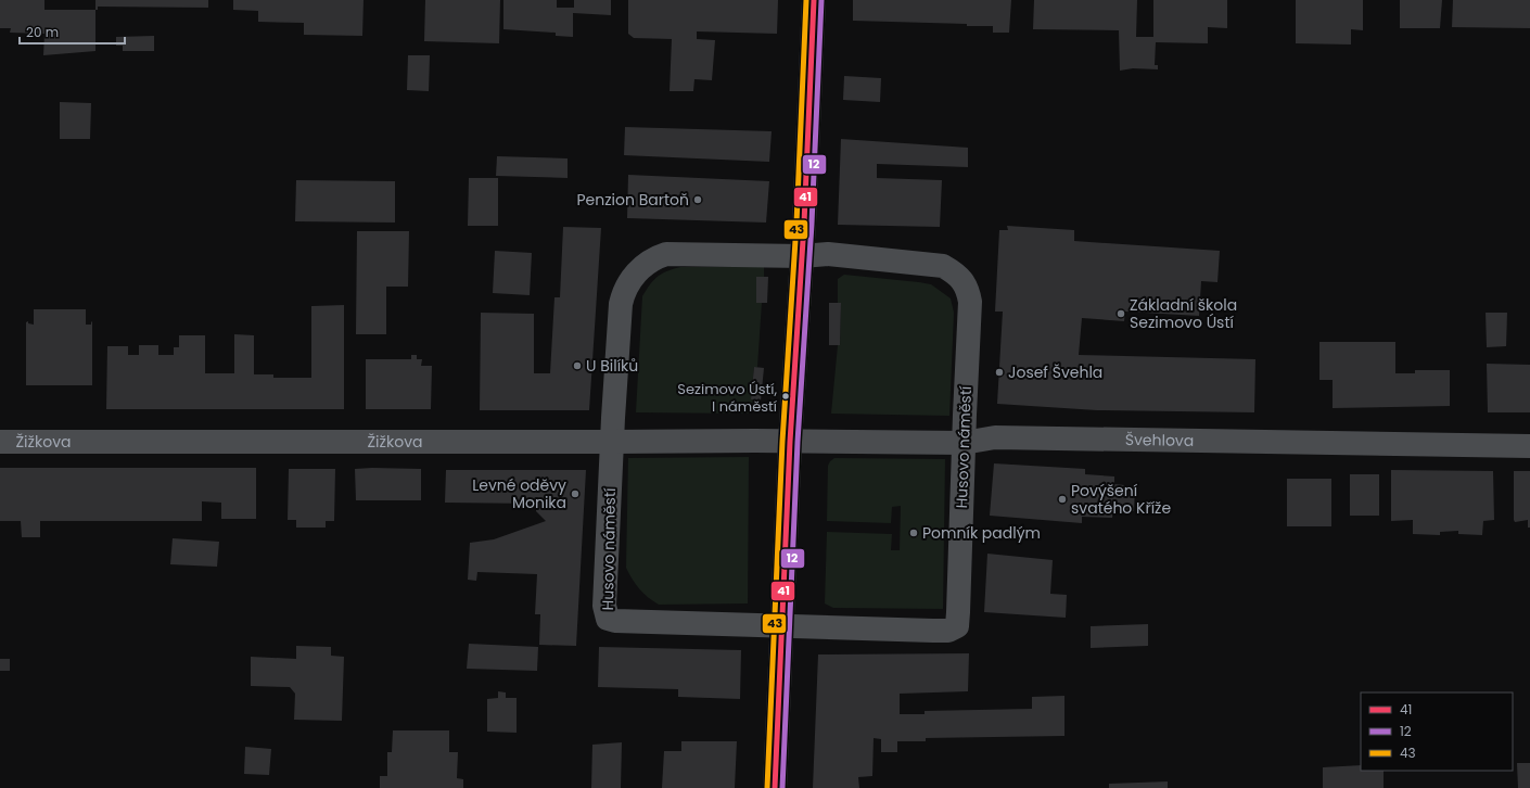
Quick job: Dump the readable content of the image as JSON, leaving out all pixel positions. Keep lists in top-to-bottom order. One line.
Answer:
{"streets":{"street":["Švehlova","Žižkova","Husovo náměstí"]},"crossings":[["Švehlova","Žižkova"],["Švehlova","Husovo náměstí"],["Žižkova","Husovo náměstí"]],"places":["Penzion Bartoň","Základní škola Sezimovo Ústí","U Bilíků","Josef Švehla","Sezimovo Ústí, I náměstí","Levné oděvy Monika","Povýšení svatého Kříže","Pomník padlým"],"lines":["transit line 41","transit line 12","transit line 43"],"legend":["41","12","43"],"scale_bar":"20 m"}
